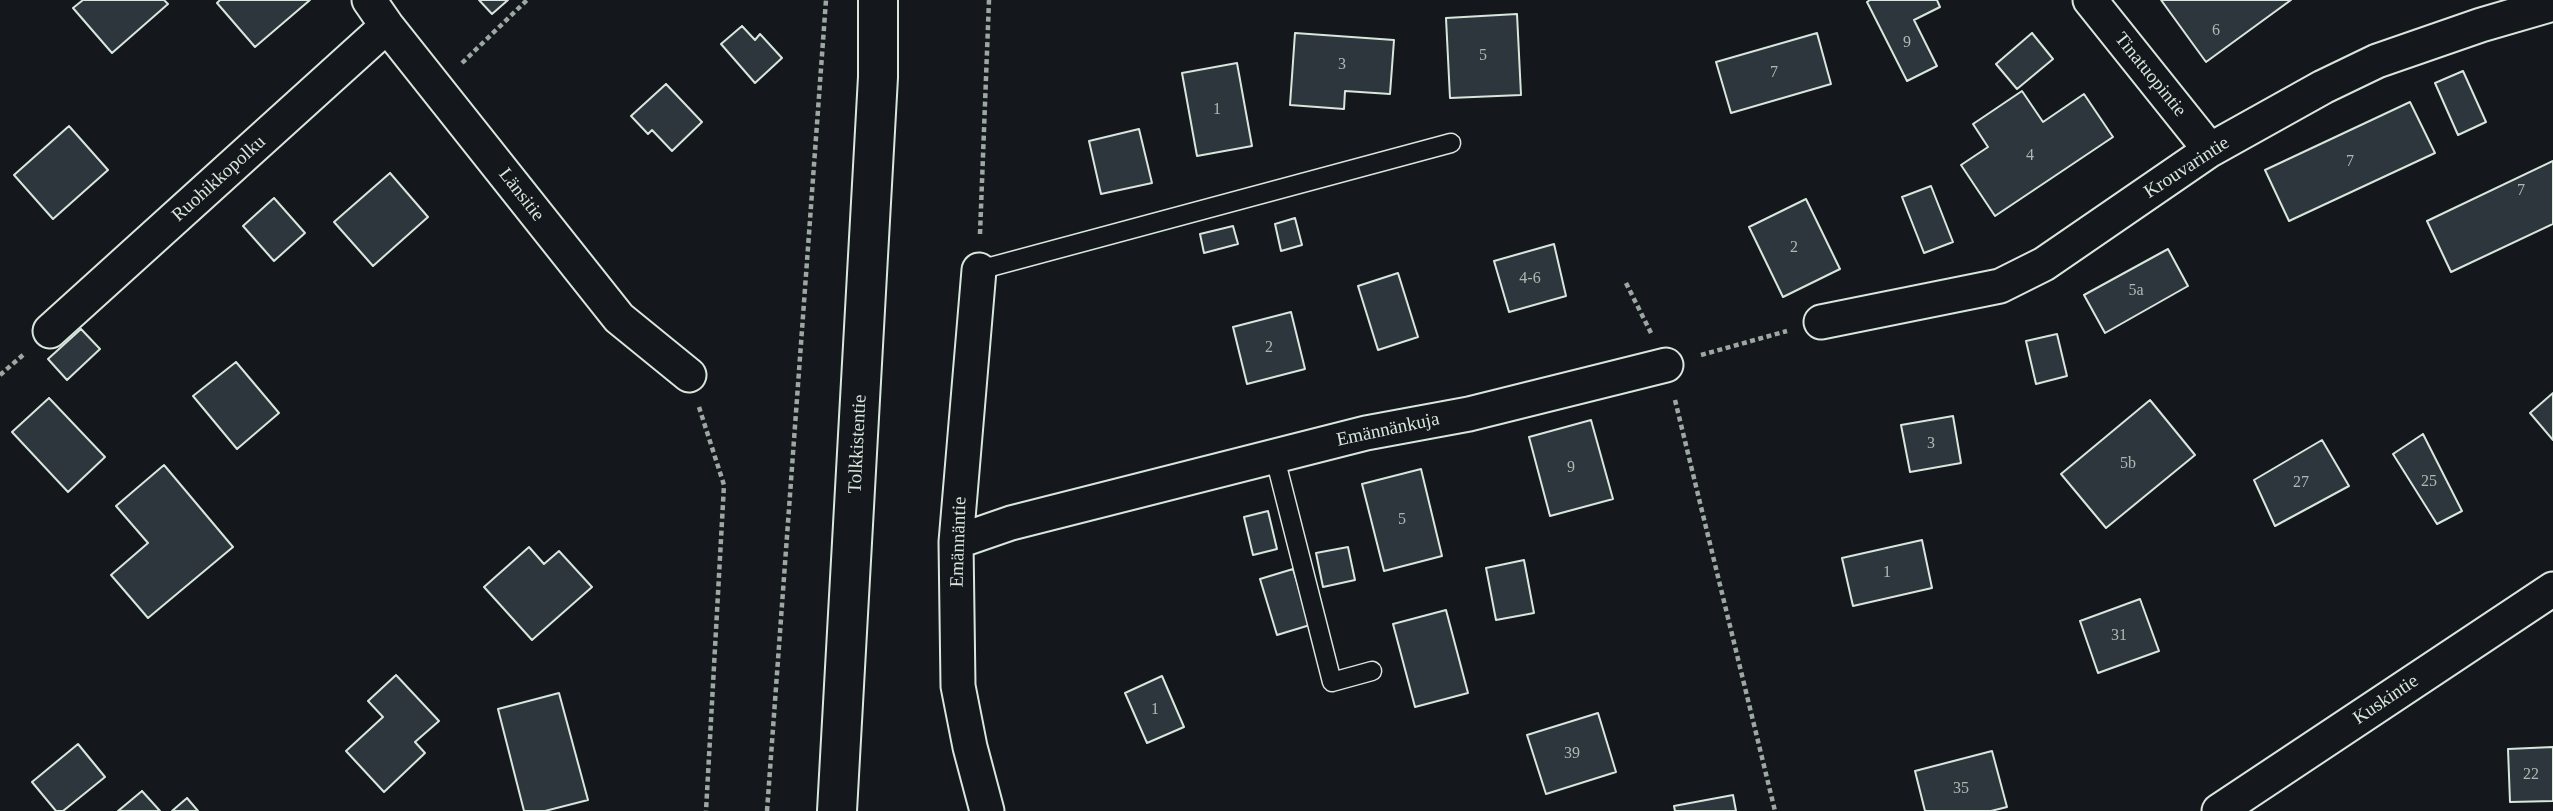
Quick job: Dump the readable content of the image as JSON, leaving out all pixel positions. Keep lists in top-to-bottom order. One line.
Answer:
{"streets":{"street":["Tinatuopintie","Krouvarintie","Ruohikkopolku","Länsitie","Emännänkuja","Tolkkistentie","Emännäntie","Kuskintie"]},"crossings":[["Tinatuopintie","Krouvarintie"],["Ruohikkopolku","Länsitie"],["Emännänkuja","Emännäntie"]],"house_numbers":["6","9","5","3","7","1","4","7","7","2","4-6","5a","2","3","5b","9","25","27","5","1","31","1","39","22","35"]}
